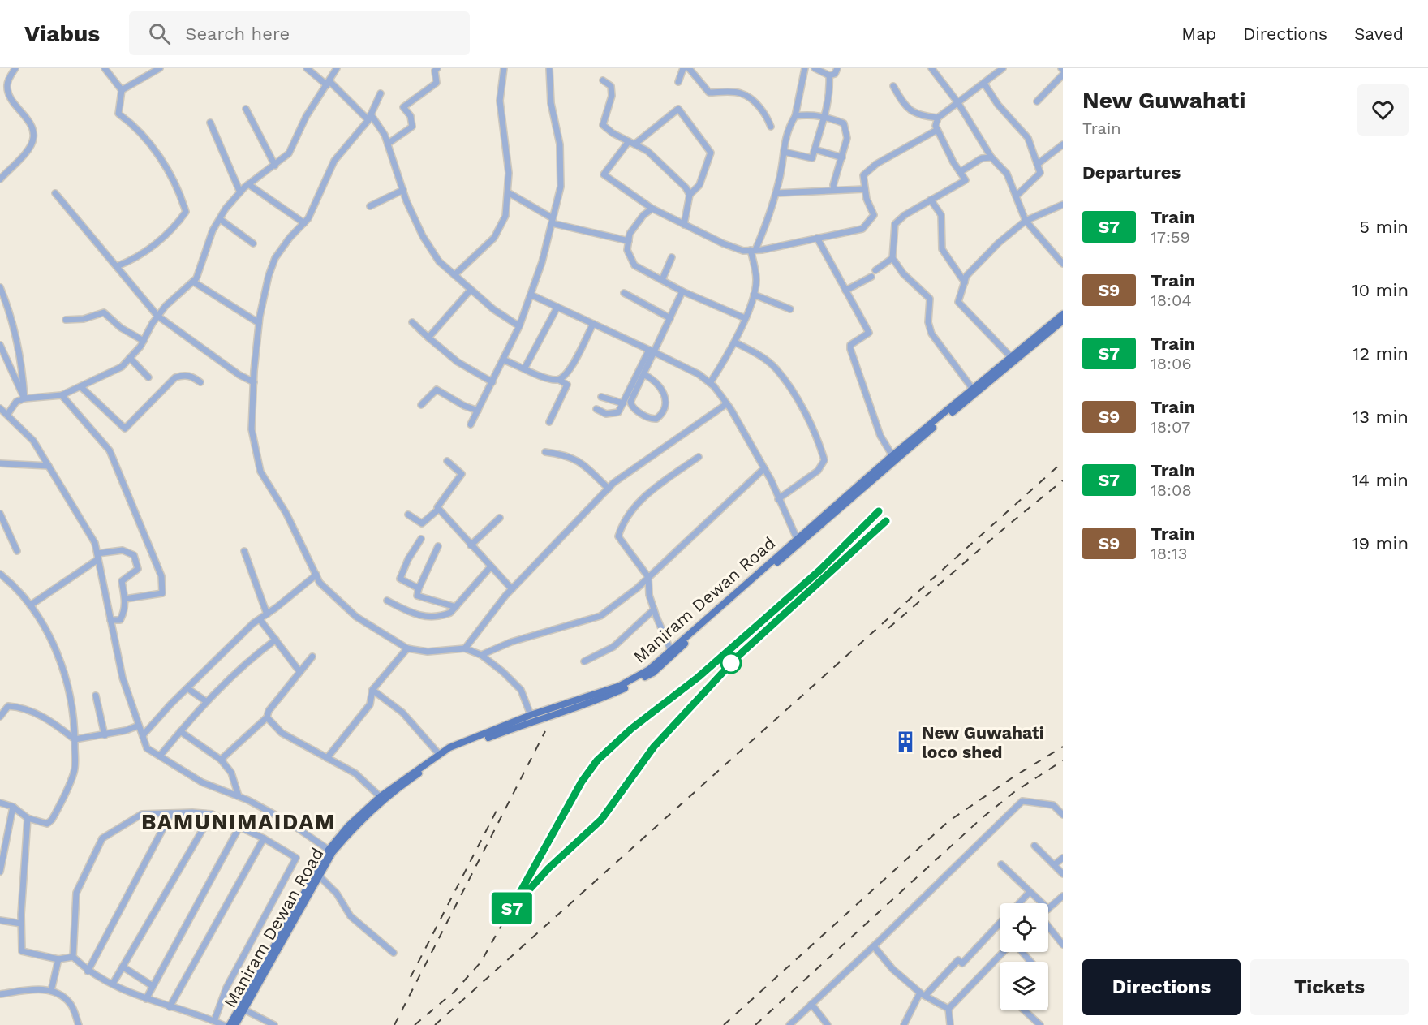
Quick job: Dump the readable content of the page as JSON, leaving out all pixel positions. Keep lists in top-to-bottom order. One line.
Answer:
{"streets":{"main road":["Maniram Dewan Road"]},"districts":["BAMUNIMAIDAM"],"places":{"building":["New Guwahati loco shed"]},"page":{"header":"Viabus","search":"Search here","nav":["Map","Directions","Saved"],"on_map":"S7","heading":[["New Guwahati","Train"],"Departures"],"list":[{"mark":"S7","name":"Train","note":"17:59","value":"5 min"},{"mark":"S9","name":"Train","note":"18:04","value":"10 min"},{"mark":"S7","name":"Train","note":"18:06","value":"12 min"},{"mark":"S9","name":"Train","note":"18:07","value":"13 min"},{"mark":"S7","name":"Train","note":"18:08","value":"14 min"},{"mark":"S9","name":"Train","note":"18:13","value":"19 min"}],"buttons":["Directions","Tickets"]}}
